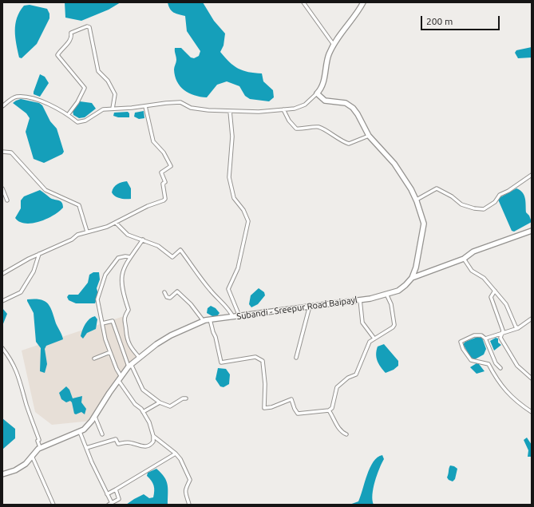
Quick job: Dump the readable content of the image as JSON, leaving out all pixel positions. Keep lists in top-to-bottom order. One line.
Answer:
{"streets":{"street":["Subandi - Sreepur Road Baipayl"]},"scale_bar":"200 m"}
